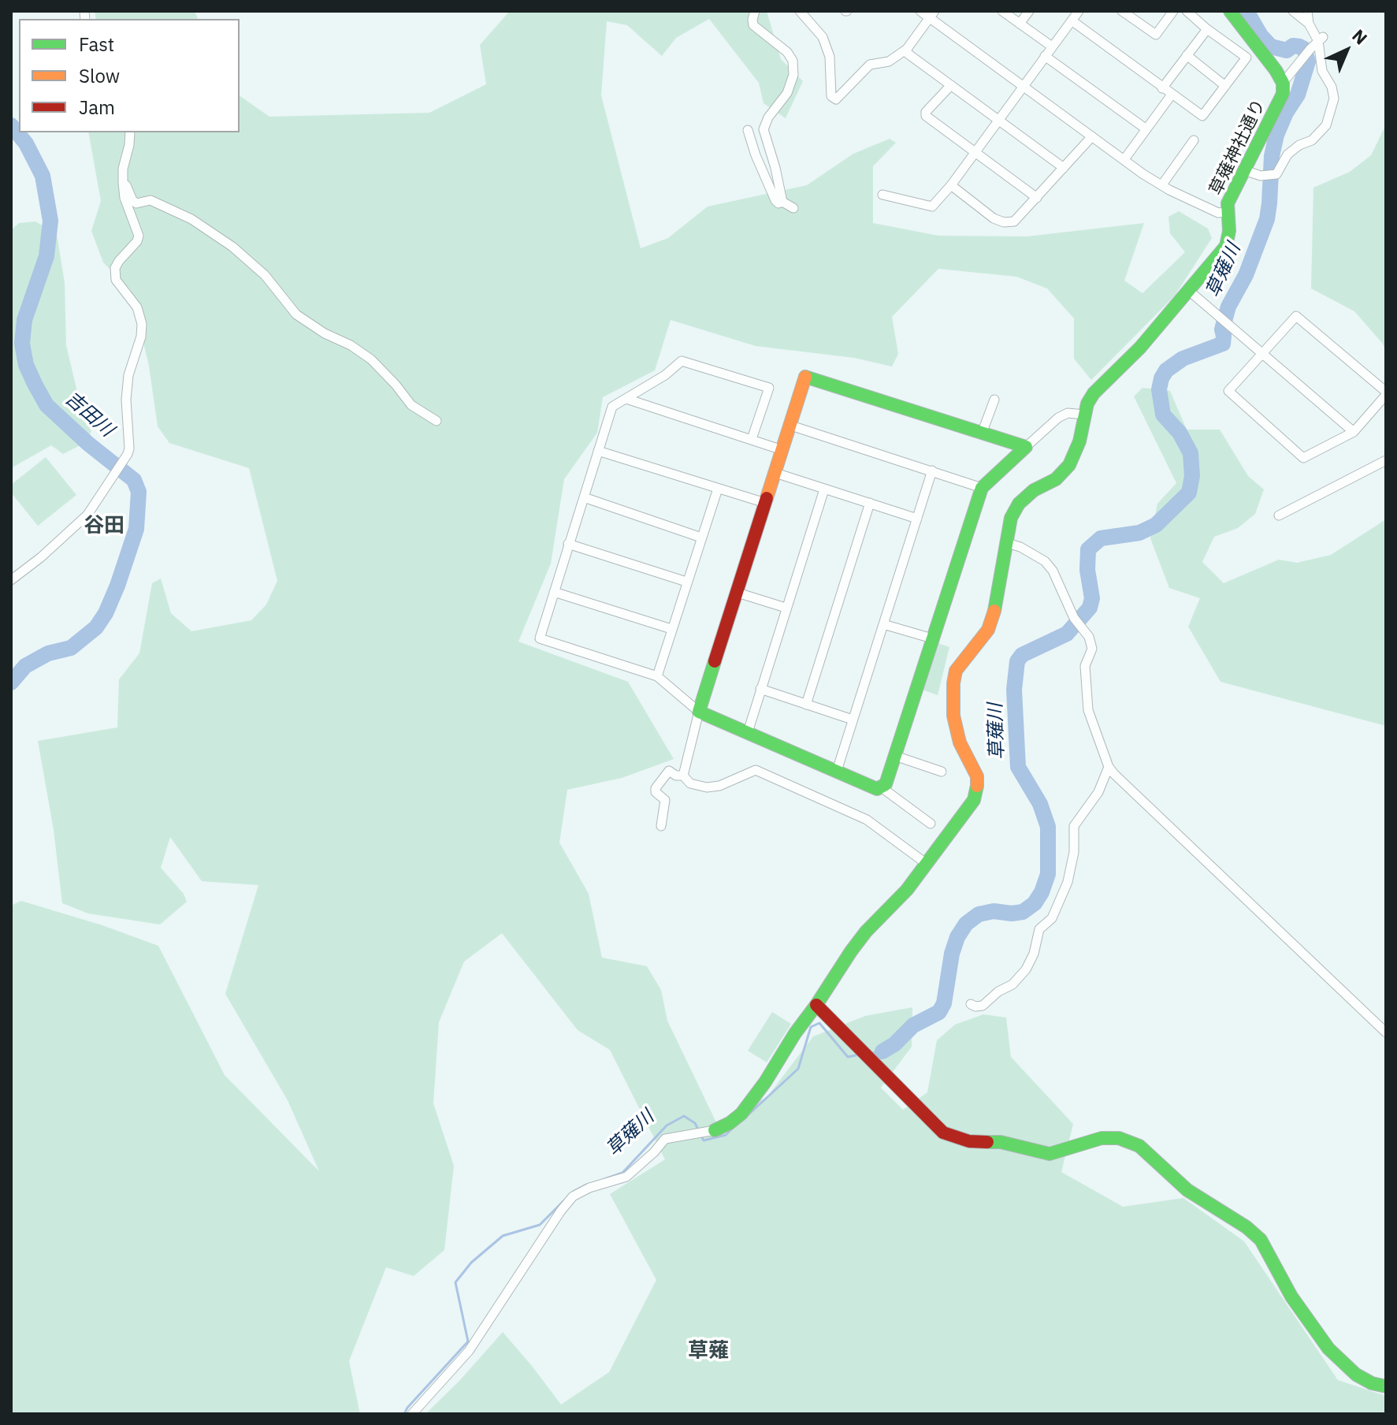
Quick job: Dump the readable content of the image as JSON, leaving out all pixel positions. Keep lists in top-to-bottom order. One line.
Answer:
{"streets":{"street":["草薙神社通り"]},"districts":["谷田","草薙"],"water":["草薙川","吉田川"],"legend":["Fast","Slow","Jam"],"north":"top right"}
